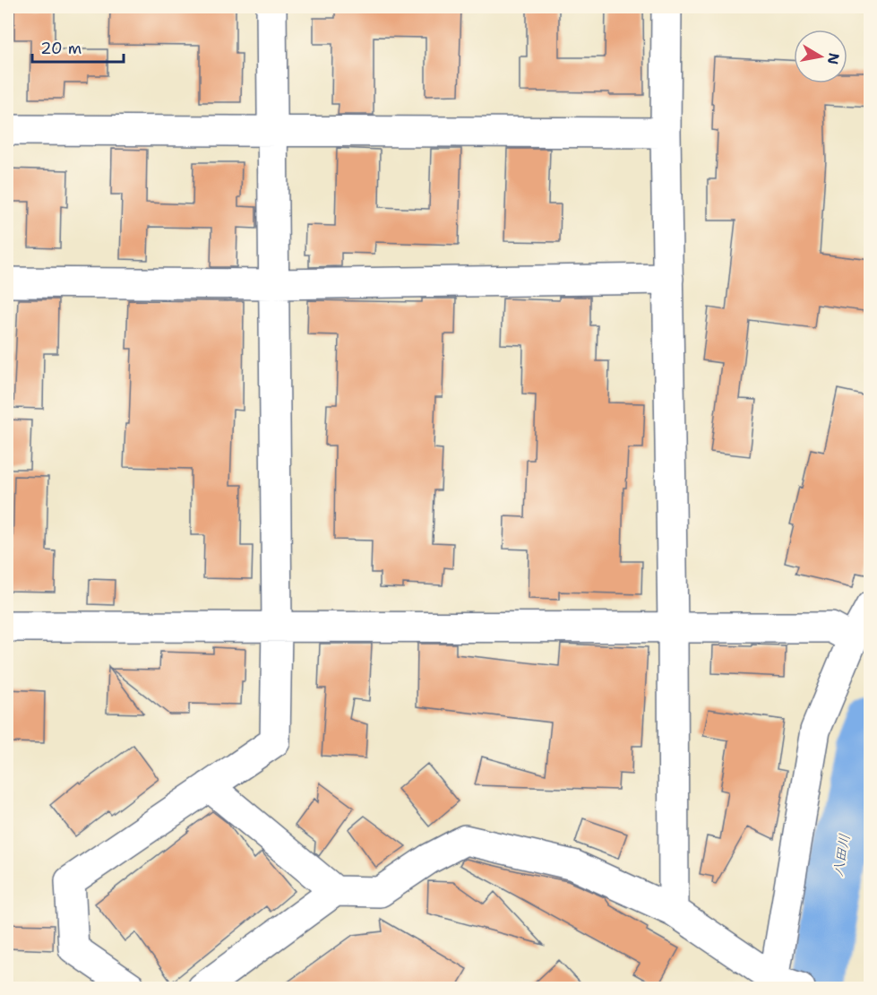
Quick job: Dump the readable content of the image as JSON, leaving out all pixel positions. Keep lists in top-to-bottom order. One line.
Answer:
{"water":["八田川"],"scale_bar":"20 m","north":"right"}
